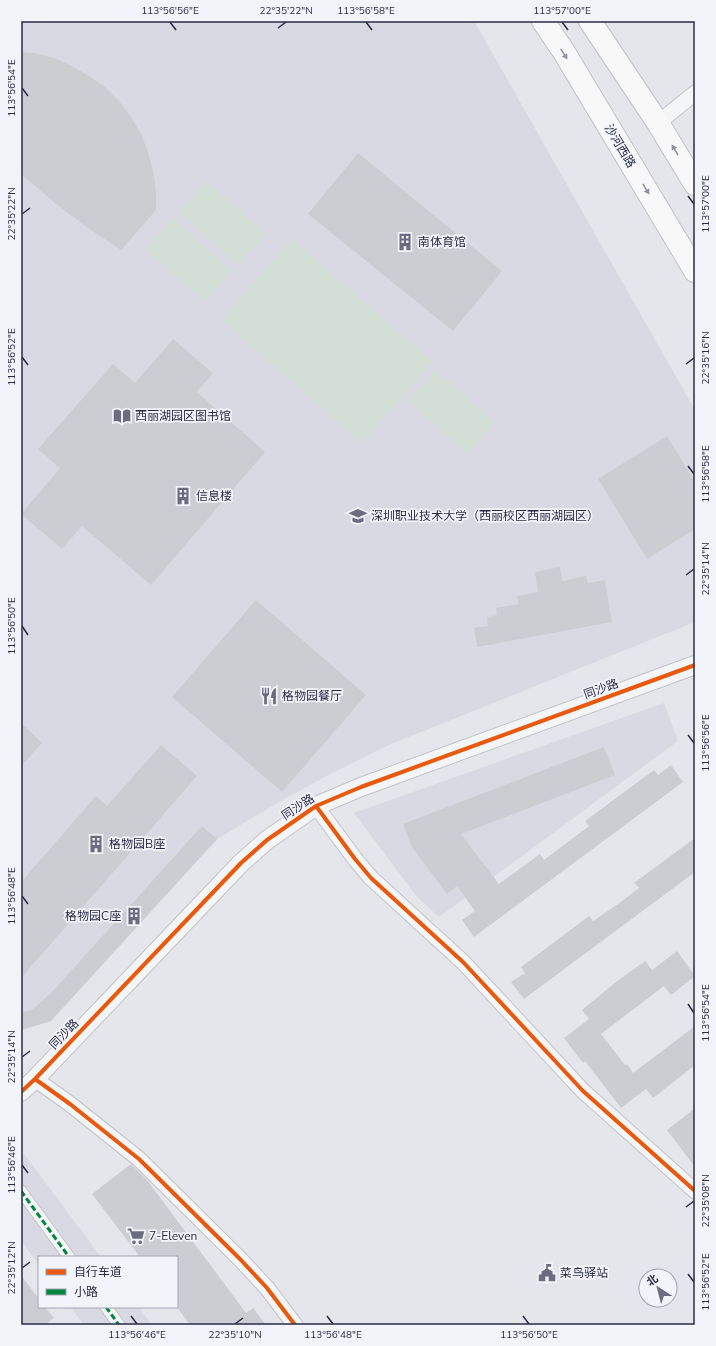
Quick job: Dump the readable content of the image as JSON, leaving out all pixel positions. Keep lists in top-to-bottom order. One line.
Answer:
{"streets":{"main road":["沙河西路"],"street":["同沙路"]},"places":{"building":["南体育馆","信息楼","格物园B座","格物园C座"],"library":["西丽湖园区图书馆"],"school or university":["深圳职业技术大学（西丽校区西丽湖园区）"],"restaurant":["格物园餐厅"],"supermarket":["7-Eleven"],"public building":["菜鸟驿站"]},"legend":["自行车道","小路"],"north":"top left","coordinates":["113°56'56\"E","22°35'22\"N","113°56'58\"E","113°57'00\"E","113°56'54\"E","113°56'52\"E","22°35'16\"N","22°35'14\"N","113°56'50\"E","113°56'48\"E","113°56'46\"E","22°35'08\"N","22°35'12\"N","22°35'10\"N"]}
